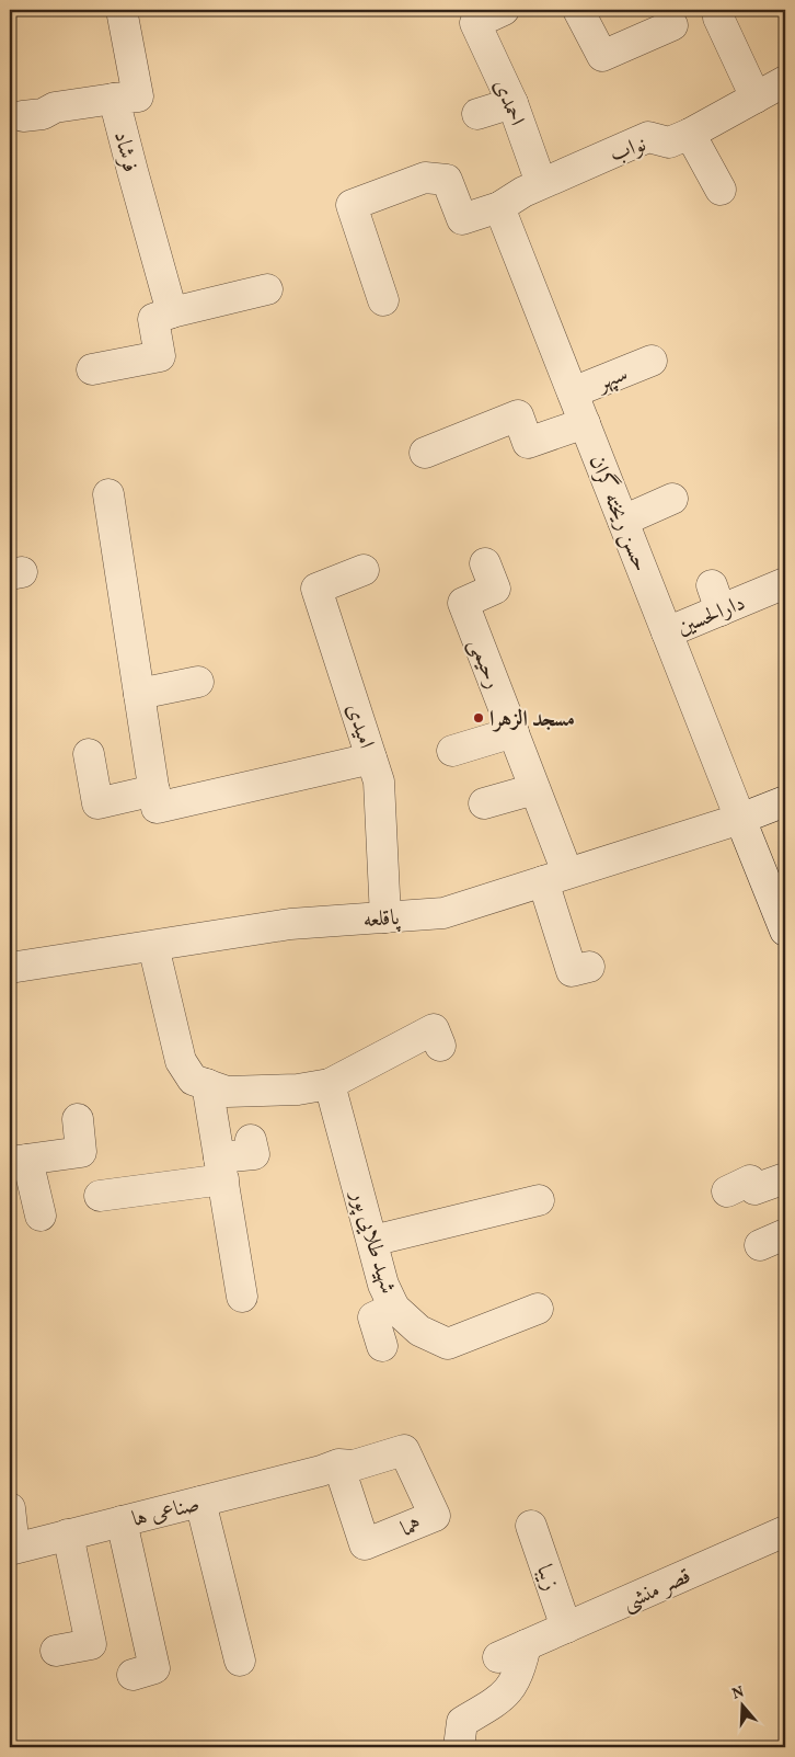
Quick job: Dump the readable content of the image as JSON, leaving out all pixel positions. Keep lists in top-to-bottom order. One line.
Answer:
{"streets":{"street":["احمدی","نواب","فرشاد","سپهر","حسن ریخته گران","دارالحسین","رحیمی","امیدی","پاقلعه","شهید طلایی پور","صناعی ها","زیبا","قصر منشی"]},"crossings":[["احمدی","نواب"],["نواب","حسن ریخته گران"],["سپهر","حسن ریخته گران"],["حسن ریخته گران","دارالحسین"],["حسن ریخته گران","پاقلعه"],["رحیمی","پاقلعه"],["امیدی","پاقلعه"],["زیبا","قصر منشی"]],"places":["مسجد الزهرا"],"north":"top"}
